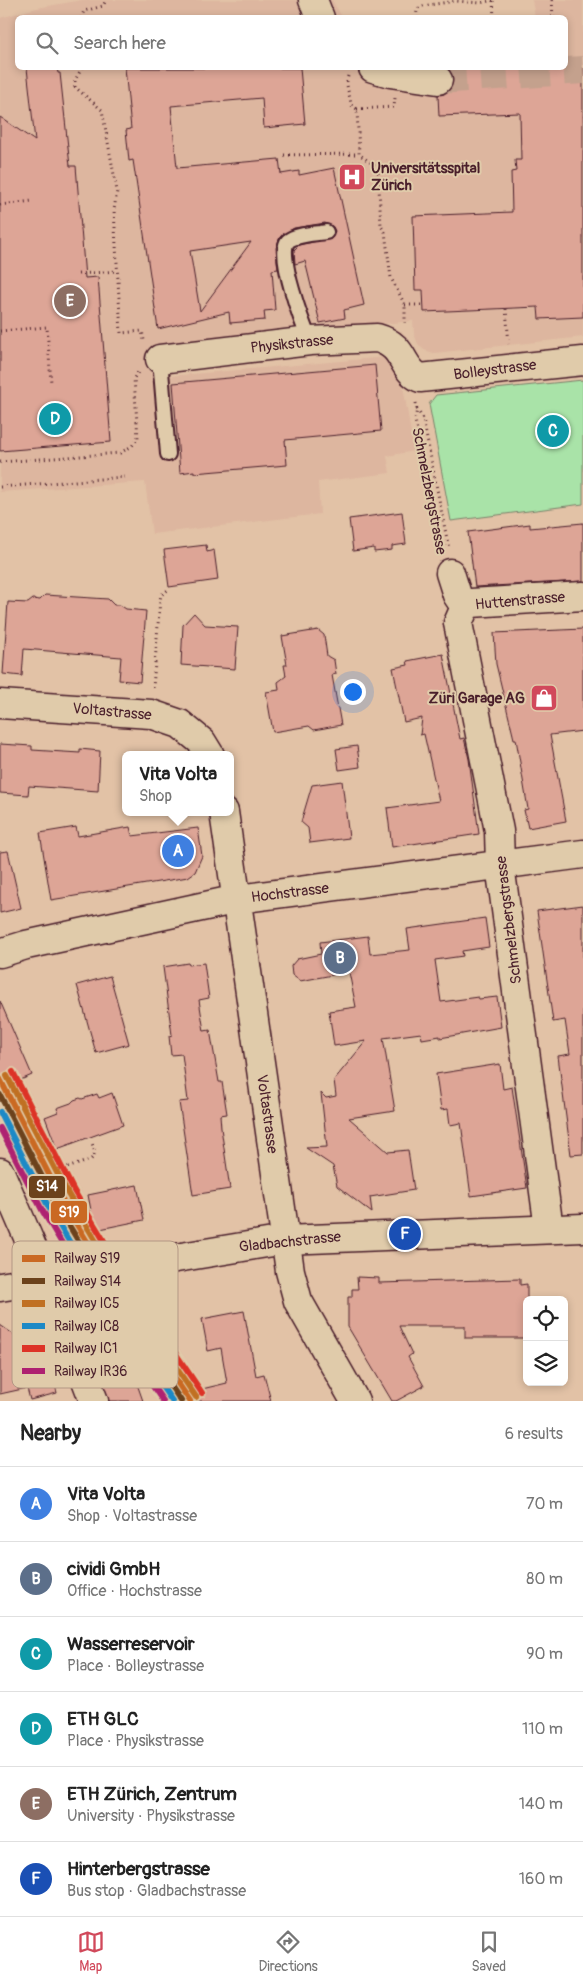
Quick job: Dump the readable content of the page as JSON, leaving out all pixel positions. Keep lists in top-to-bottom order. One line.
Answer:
{"streets":{"street":["Physikstrasse","Bolleystrasse","Schmelzbergstrasse","Huttenstrasse","Voltastrasse","Hochstrasse","Gladbachstrasse"]},"crossings":[["Physikstrasse","Bolleystrasse"],["Physikstrasse","Schmelzbergstrasse"],["Bolleystrasse","Schmelzbergstrasse"],["Schmelzbergstrasse","Huttenstrasse"],["Schmelzbergstrasse","Hochstrasse"],["Schmelzbergstrasse","Gladbachstrasse"],["Voltastrasse","Hochstrasse"],["Voltastrasse","Gladbachstrasse"]],"places":{"hospital":["Universitätsspital Zürich"],"shop":["Züri Garage AG"]},"lines":["rail line IC1","rail line IC5","rail line S19","rail line S14","rail line IC8","rail line IR36"],"legend":["Railway S19","Railway S14","Railway IC5","Railway IC8","Railway IC1","Railway IR36"],"page":{"search":"Search here","pins":["E","D","C","A","B","F"],"popup":["Vita Volta","Shop"],"heading":["Nearby","6 results"],"list":[{"mark":"A","name":"Vita Volta","note":"Shop · Voltastrasse","value":"70 m"},{"mark":"B","name":"cividi GmbH","note":"Office · Hochstrasse","value":"80 m"},{"mark":"C","name":"Wasserreservoir","note":"Place · Bolleystrasse","value":"90 m"},{"mark":"D","name":"ETH GLC","note":"Place · Physikstrasse","value":"110 m"},{"mark":"E","name":"ETH Zürich, Zentrum","note":"University · Physikstrasse","value":"140 m"},{"mark":"F","name":"Hinterbergstrasse","note":"Bus stop · Gladbachstrasse","value":"160 m"}],"nav":["Map","Directions","Saved"]}}
